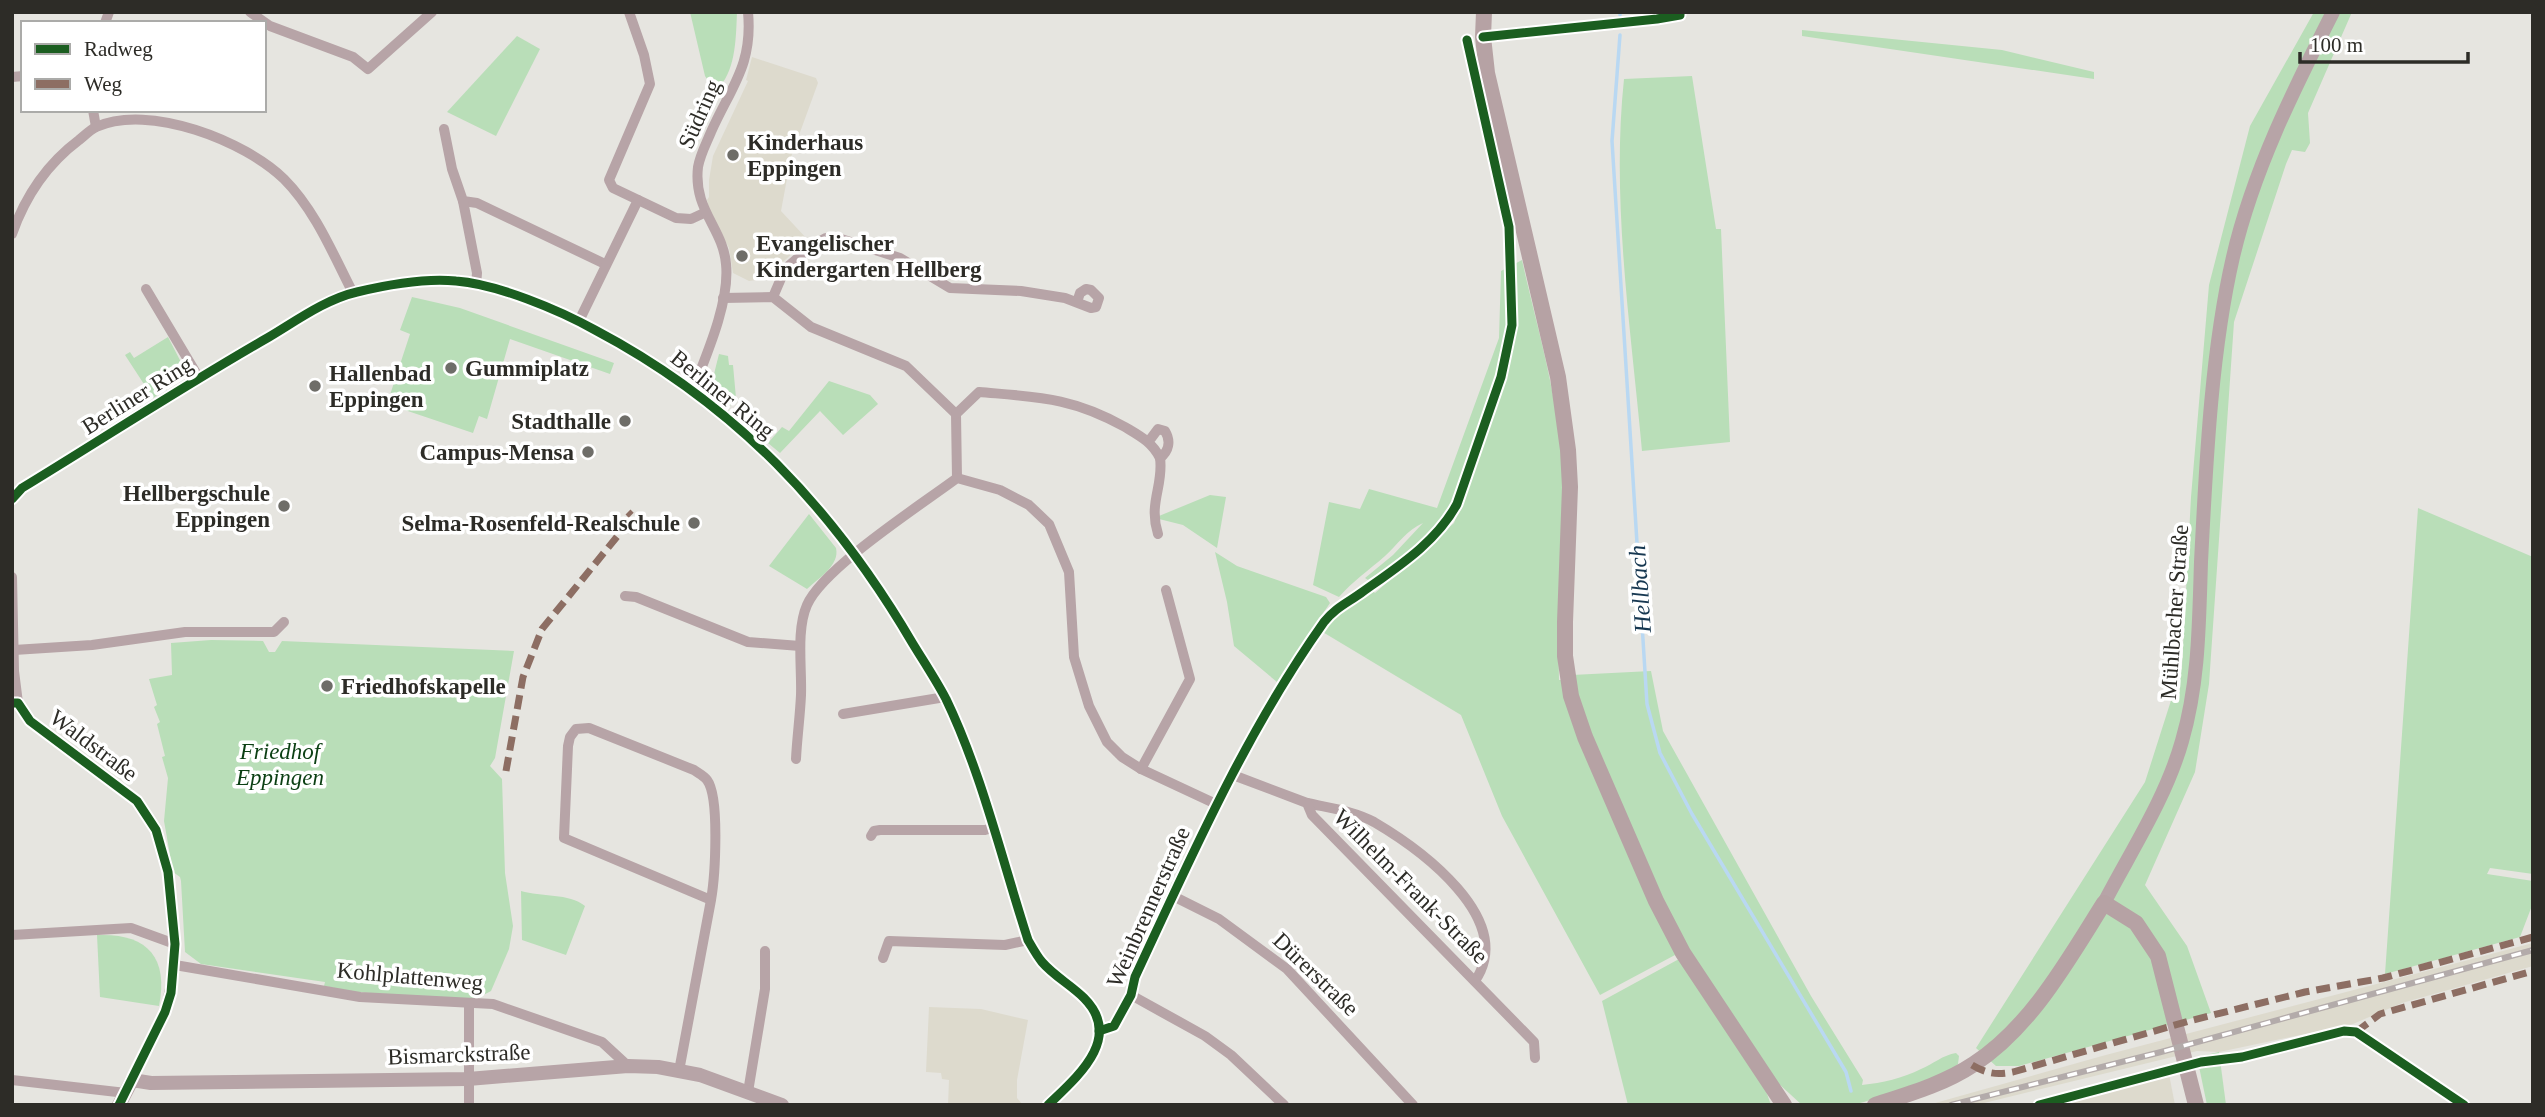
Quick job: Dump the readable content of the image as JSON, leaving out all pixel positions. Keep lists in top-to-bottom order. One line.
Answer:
{"streets":{"main road":["Mühlbacher Straße"],"street":["Südring","Berliner Ring","Waldstraße","Wilhelm-Frank-Straße","Weinbrennerstraße","Dürerstraße","Kohlplattenweg","Bismarckstraße"]},"crossings":[["Südring","Berliner Ring"],["Berliner Ring","Weinbrennerstraße"],["Waldstraße","Kohlplattenweg"],["Waldstraße","Bismarckstraße"],["Wilhelm-Frank-Straße","Weinbrennerstraße"],["Weinbrennerstraße","Dürerstraße"],["Kohlplattenweg","Bismarckstraße"]],"water":["Hellbach"],"parks":["Friedhof Eppingen"],"places":["Kinderhaus Eppingen","Evangelischer Kindergarten Hellberg","Gummiplatz","Hallenbad Eppingen","Stadthalle","Campus-Mensa","Hellbergschule Eppingen","Selma-Rosenfeld-Realschule","Friedhofskapelle"],"legend":["Radweg","Weg"],"scale_bar":"100 m"}
